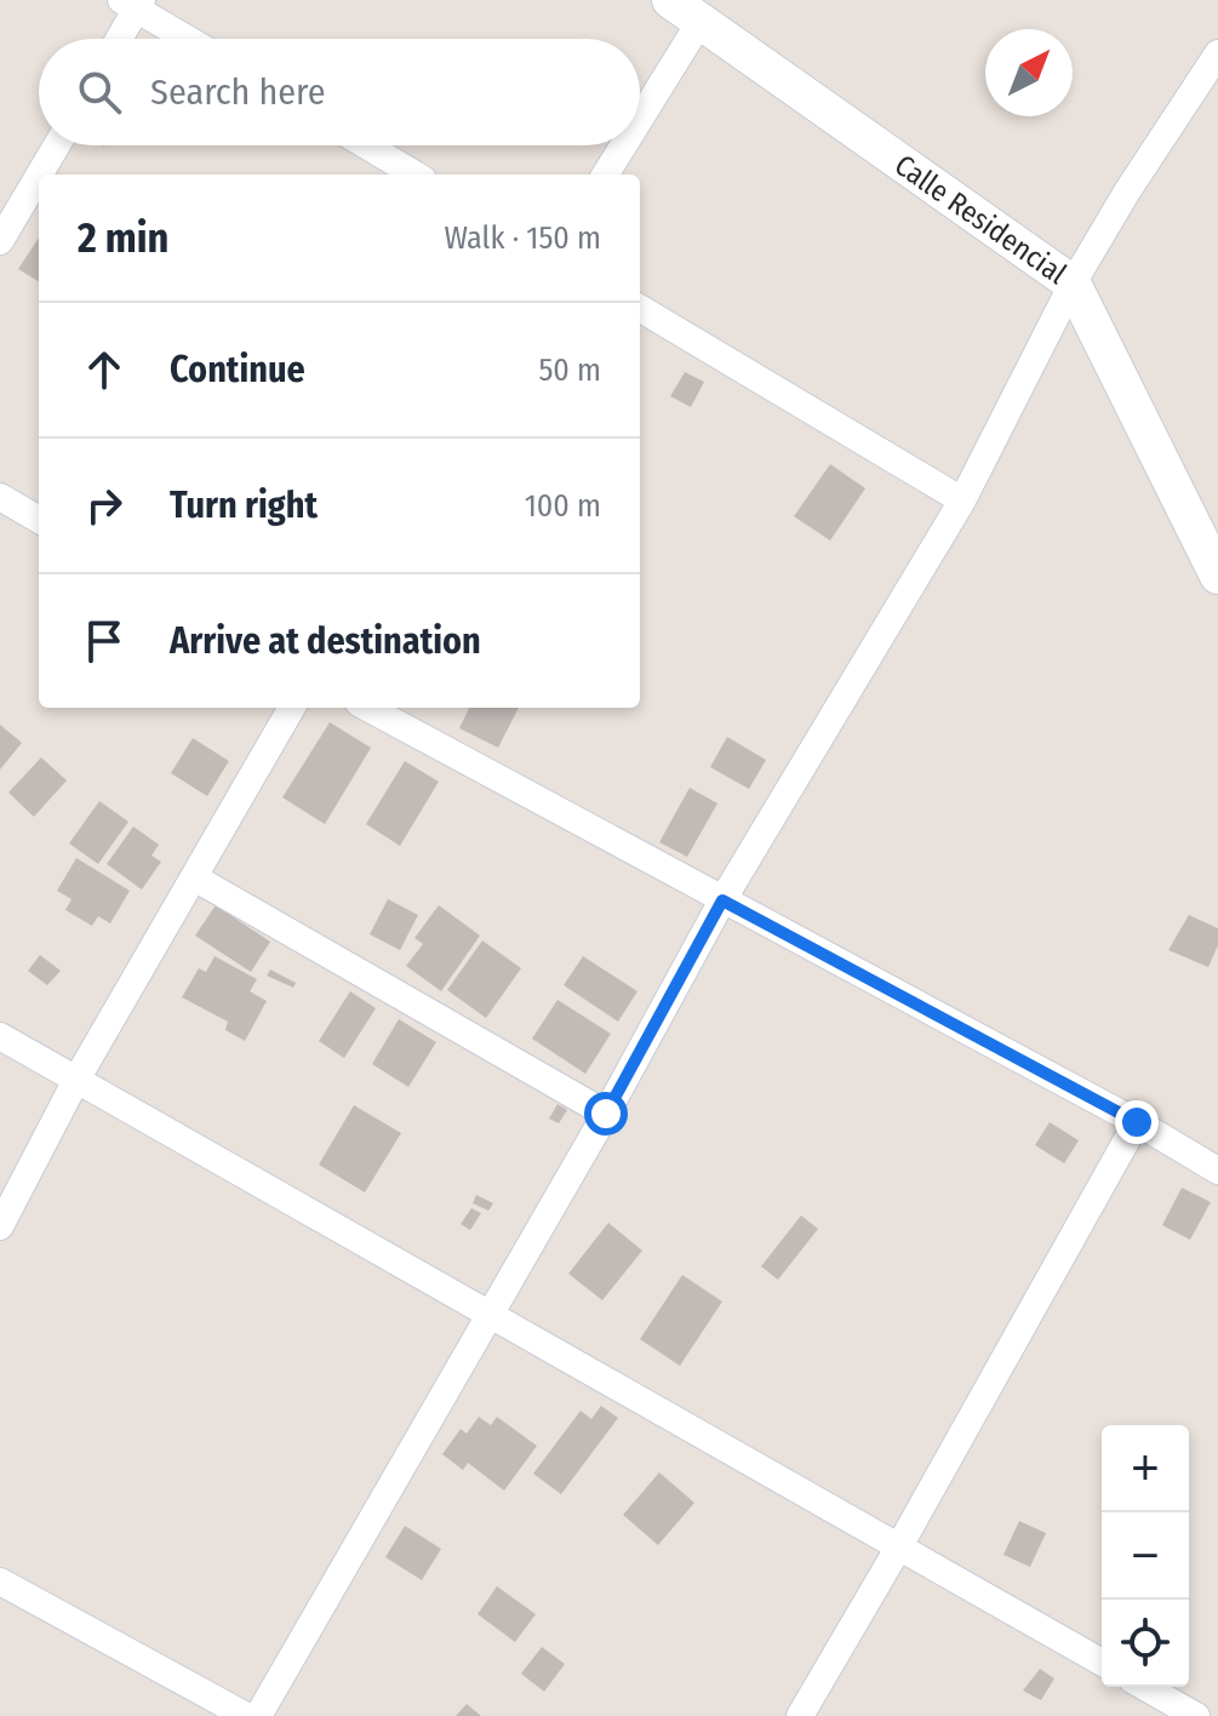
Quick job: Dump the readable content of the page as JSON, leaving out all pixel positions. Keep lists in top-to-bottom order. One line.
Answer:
{"streets":{"main road":["Calle Residencial"]},"north":"top right","page":{"search":"Search here","heading":["2 min","Walk · 150 m"],"list":[["Continue","50 m"],["Turn right","100 m"],"Arrive at destination"],"map_buttons":["+","−"]}}
